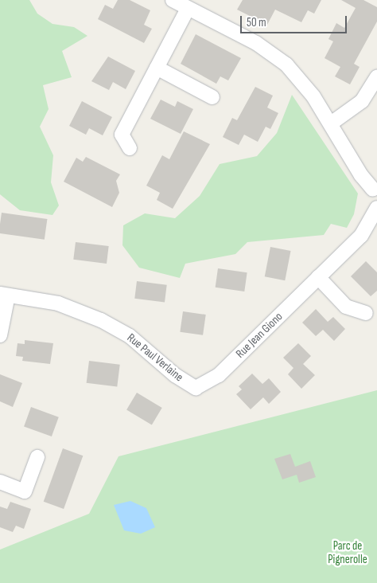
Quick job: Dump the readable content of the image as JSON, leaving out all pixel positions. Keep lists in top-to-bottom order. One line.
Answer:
{"streets":{"street":["Rue Jean Giono","Rue Paul Verlaine"]},"crossings":[["Rue Jean Giono","Rue Paul Verlaine"]],"parks":["Parc de Pignerolle"],"scale_bar":"50 m"}
